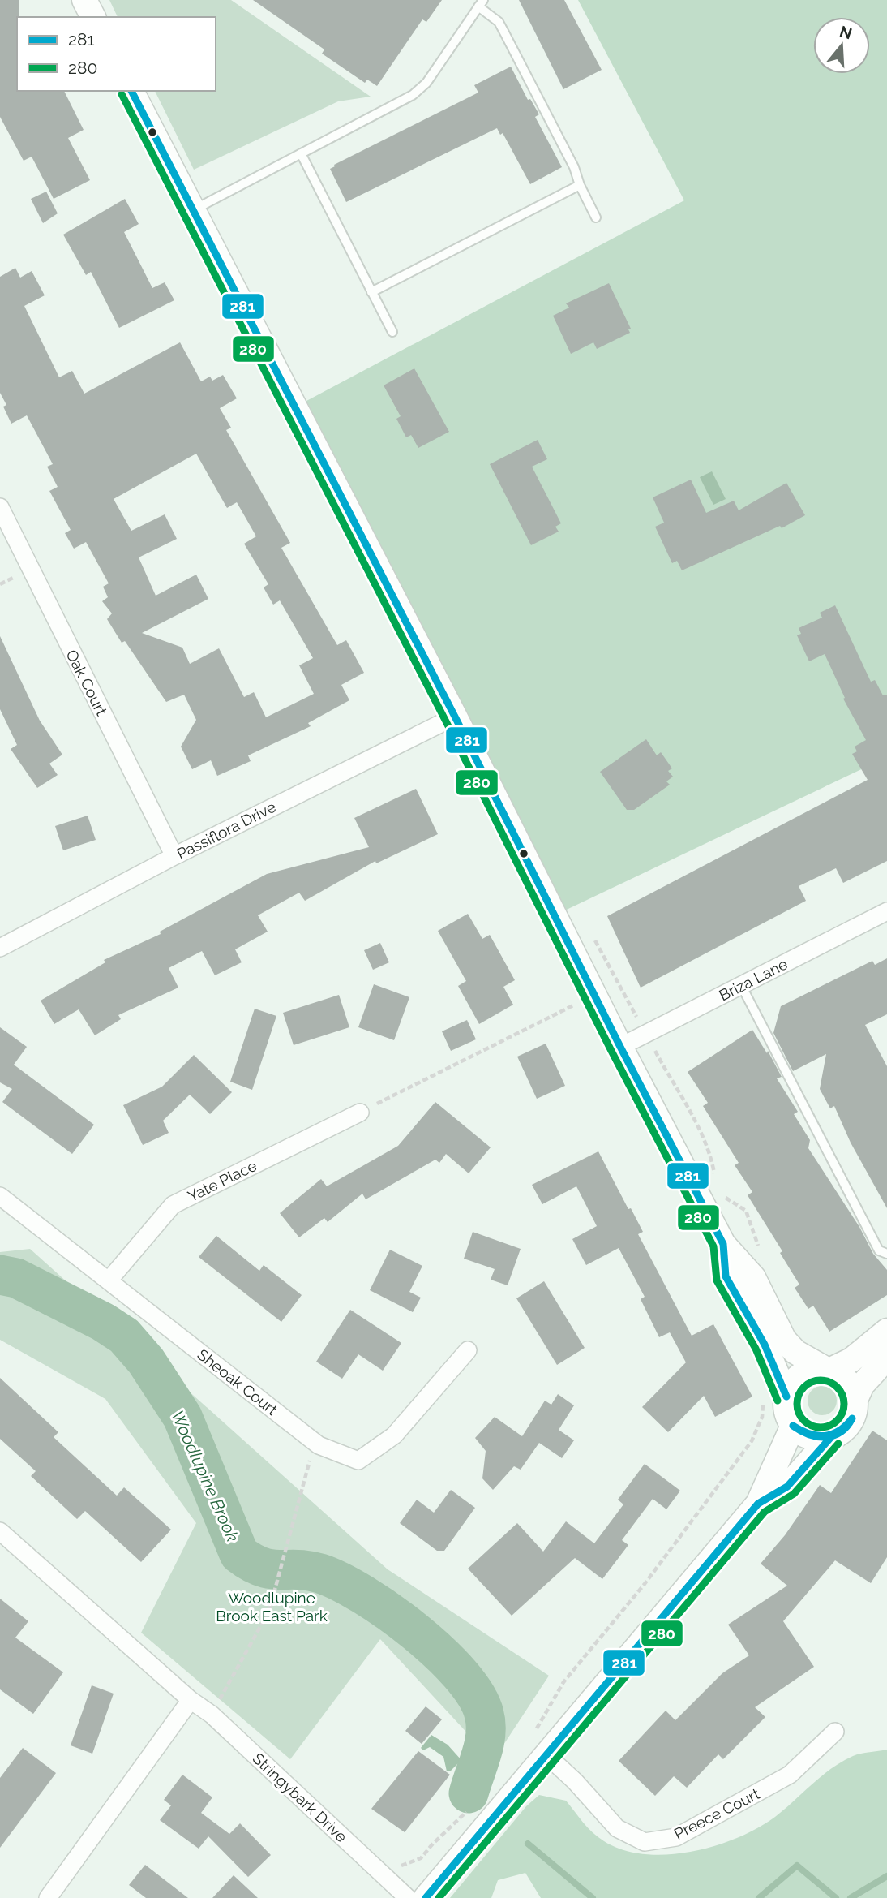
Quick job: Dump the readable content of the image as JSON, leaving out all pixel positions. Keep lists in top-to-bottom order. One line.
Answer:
{"streets":{"street":["Oak Court","Passiflora Drive","Briza Lane","Yate Place","Sheoak Court","Stringybark Drive","Preece Court"]},"crossings":[["Oak Court","Passiflora Drive"],["Yate Place","Sheoak Court"]],"water":["Woodlupine Brook"],"parks":["Woodlupine Brook East Park"],"lines":["transit line 281","transit line 280"],"legend":["281","280"],"north":"top"}
